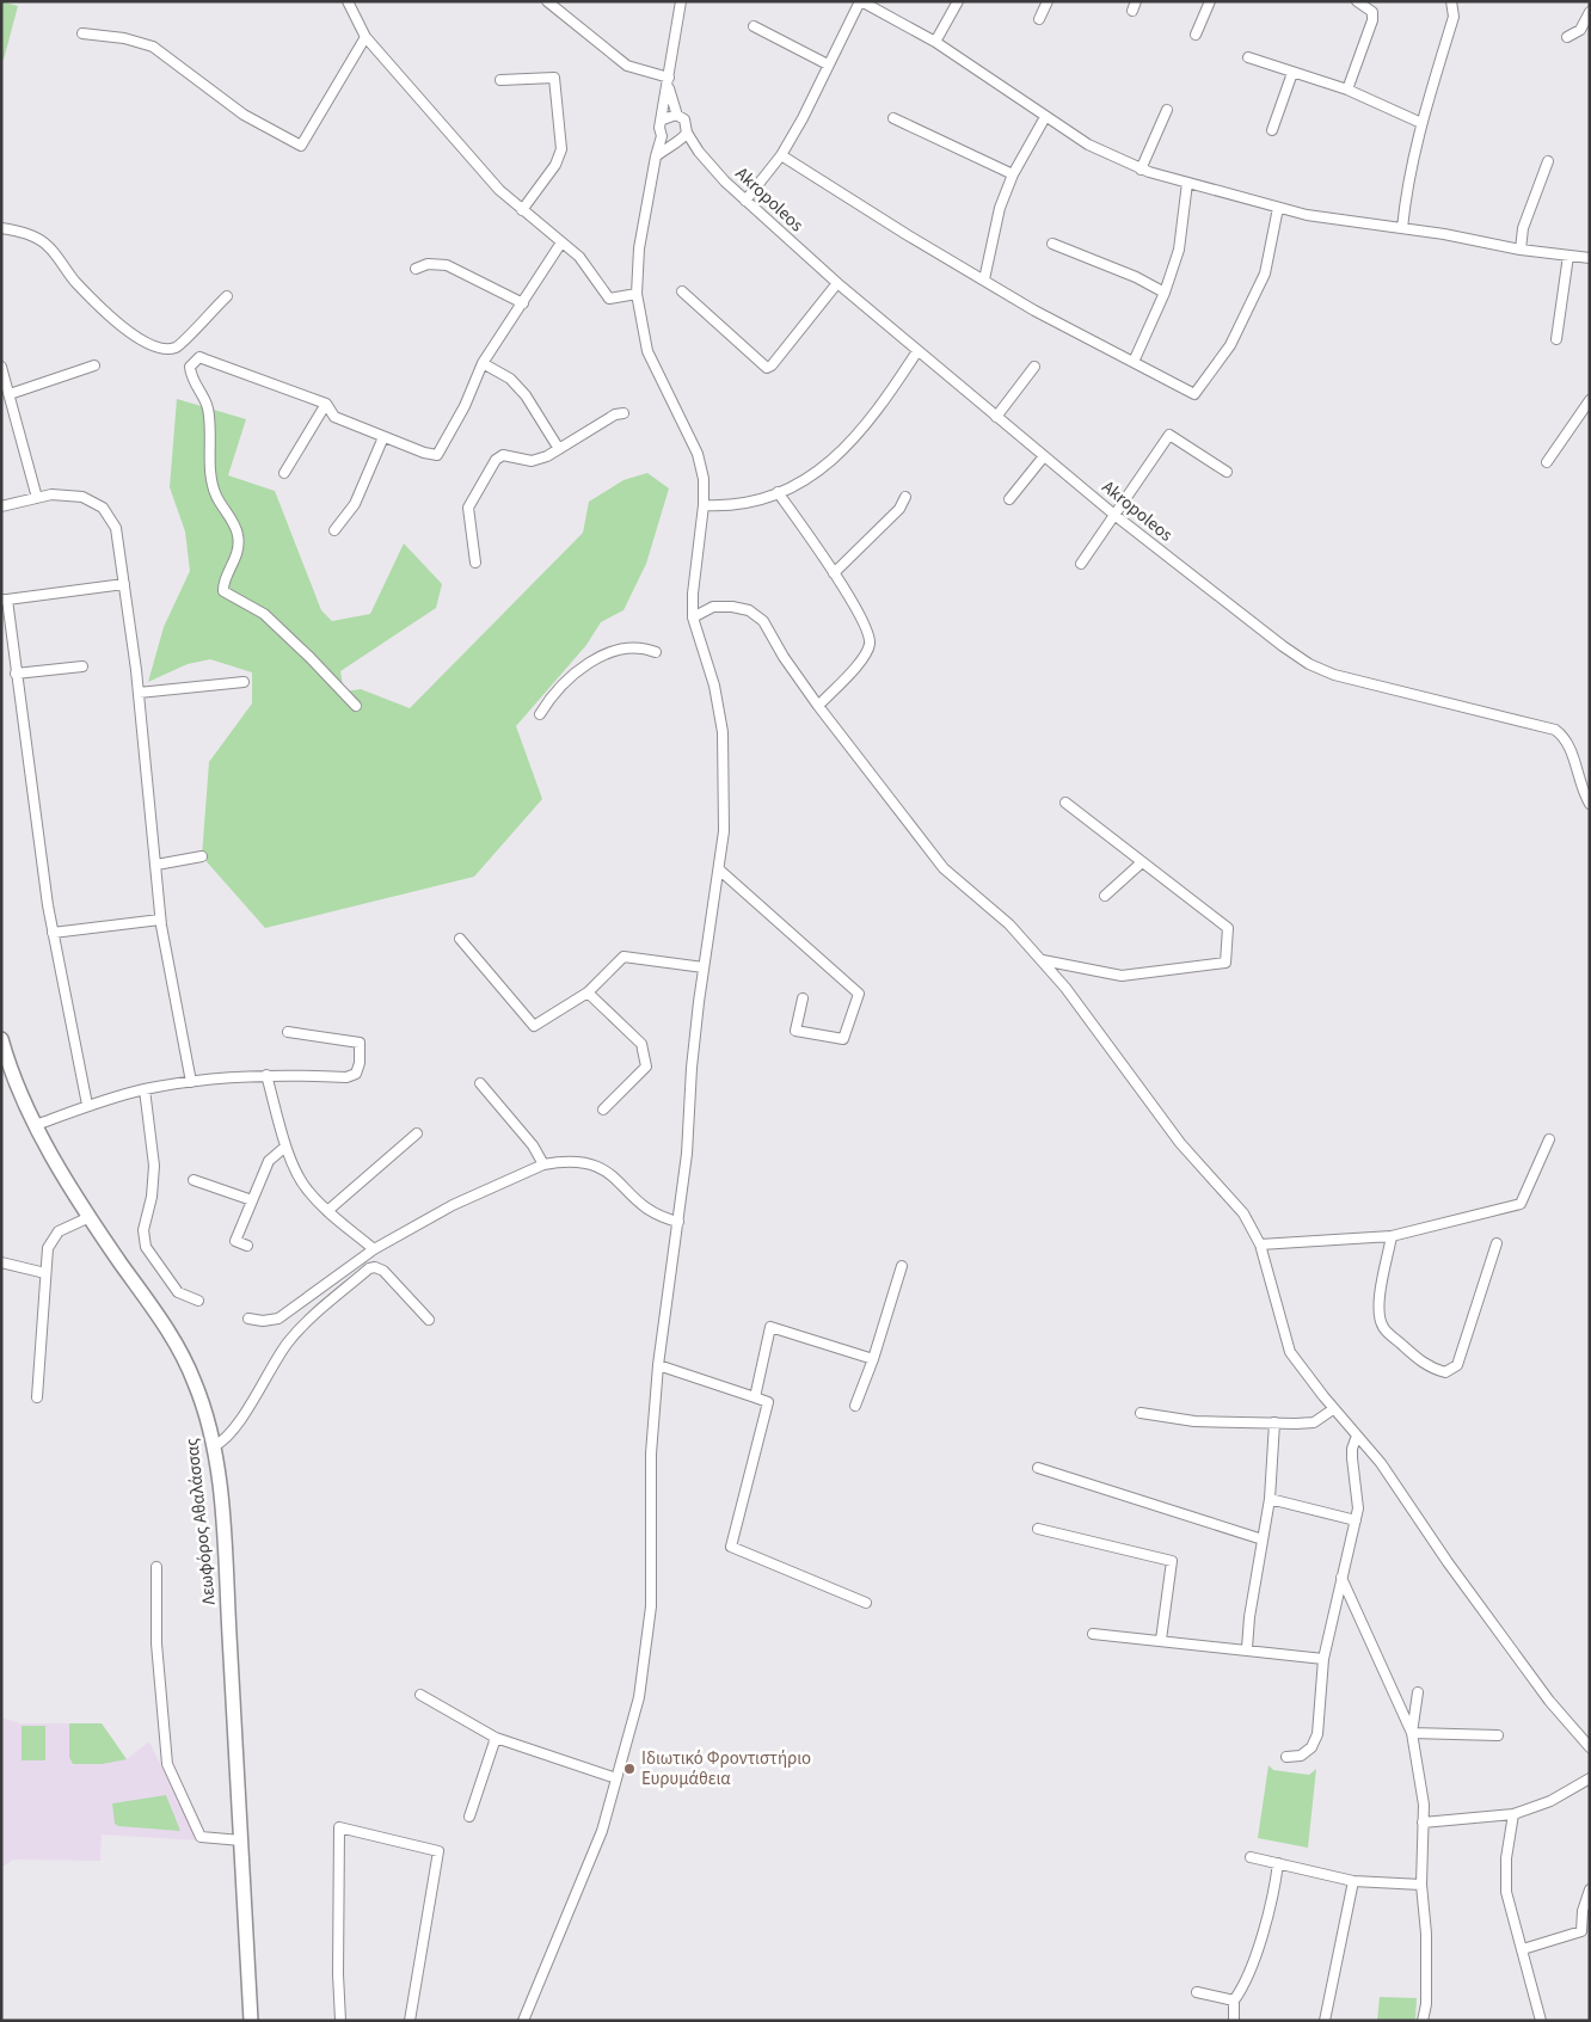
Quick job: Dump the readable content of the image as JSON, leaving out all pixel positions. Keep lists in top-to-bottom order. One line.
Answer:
{"streets":{"main road":["Λεωφόρος Αθαλάσσας"],"street":["Akropoleos"]},"places":["Ιδιωτικό Φροντιστήριο Ευρυμάθεια"]}
